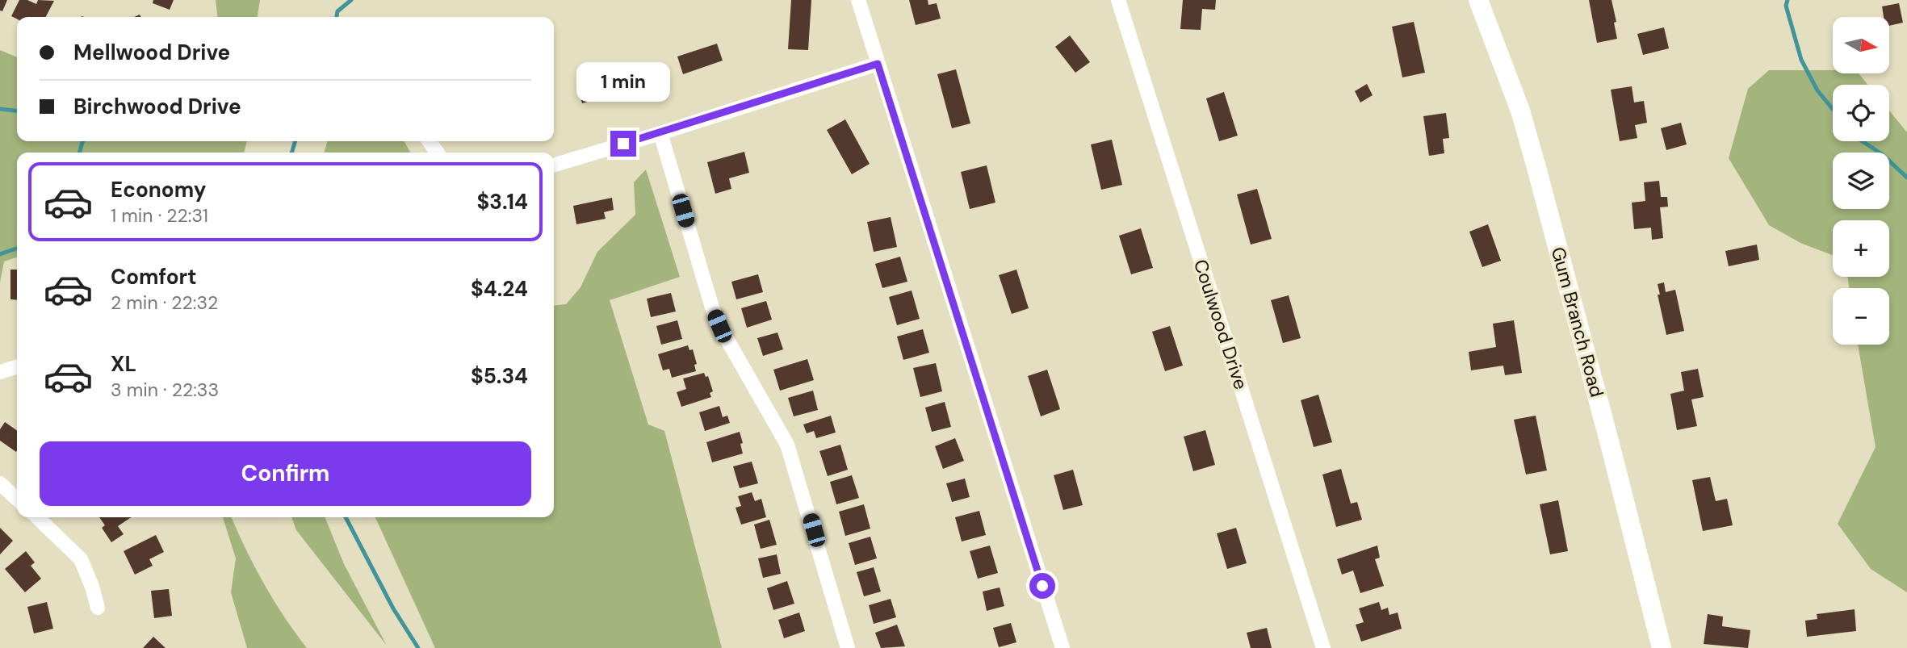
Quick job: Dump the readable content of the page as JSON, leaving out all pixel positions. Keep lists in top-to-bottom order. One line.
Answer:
{"streets":{"street":["Gum Branch Road","Coulwood Drive"]},"north":"right","page":{"map_buttons":["+","−"],"banner":["Mellwood Drive","Birchwood Drive"],"bubble":"1 min","list":[{"name":"Economy","note":"1 min · 22:31","value":"$3.14"},{"name":"Comfort","note":"2 min · 22:32","value":"$4.24"},{"name":"XL","note":"3 min · 22:33","value":"$5.34"}],"buttons":"Confirm"}}
